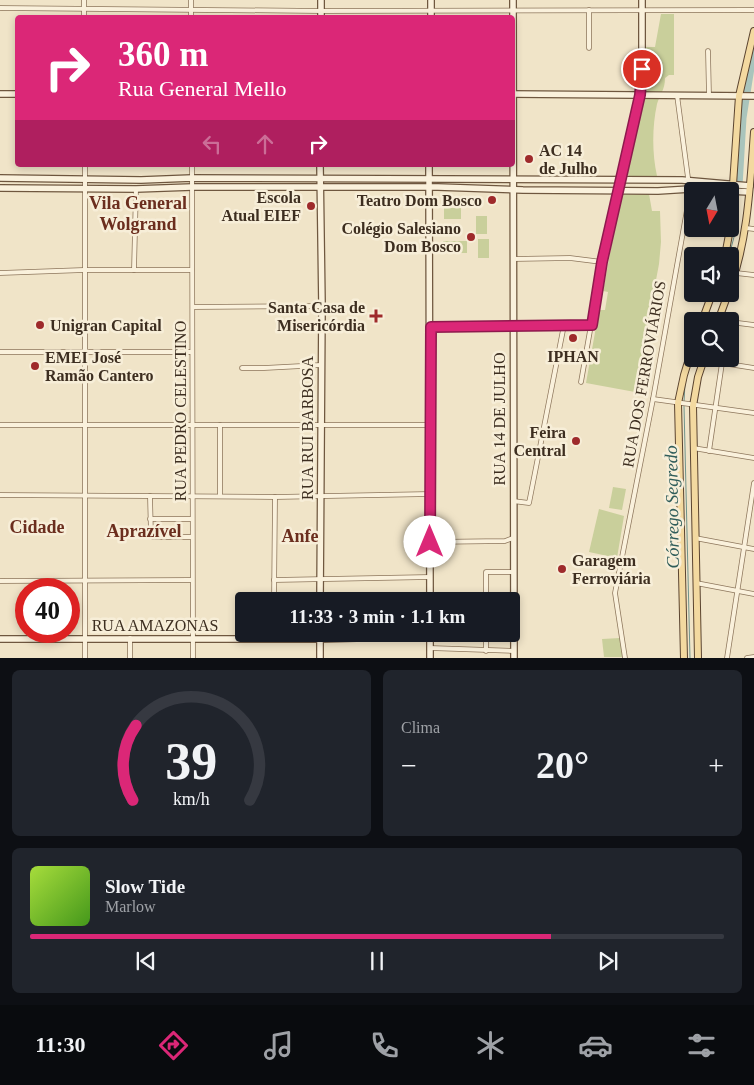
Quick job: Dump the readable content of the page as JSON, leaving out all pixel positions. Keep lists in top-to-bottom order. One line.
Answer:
{"streets":{"street":["RUA DOS FERROVIÁRIOS","RUA PEDRO CELESTINO","RUA 14 DE JULHO","RUA RUI BARBOSA","RUA AMAZONAS"]},"crossings":[["RUA PEDRO CELESTINO","RUA AMAZONAS"]],"districts":["Vila General Wolgrand","Cidade","Aprazível","Anfe"],"water":["Córrego Segredo"],"places":{"other":["AC 14 de Julho","Teatro Dom Bosco","Escola Atual EIEF","Colégio Salesiano Dom Bosco","Unigran Capital","IPHAN","EMEI José Ramão Cantero","Feira Central","Garagem Ferroviária"],"health":["Santa Casa de Misericórdia"]},"north":"bottom","page":{"turn":["360 m","Rua General Mello"],"limit":"40","trip":"11:33 · 3 min · 1.1 km","tile":"Clima","heat":["−","20°","+"],"song":["Slow Tide","Marlow"],"tabs":"11:30","gauge":["39","km/h"]}}
